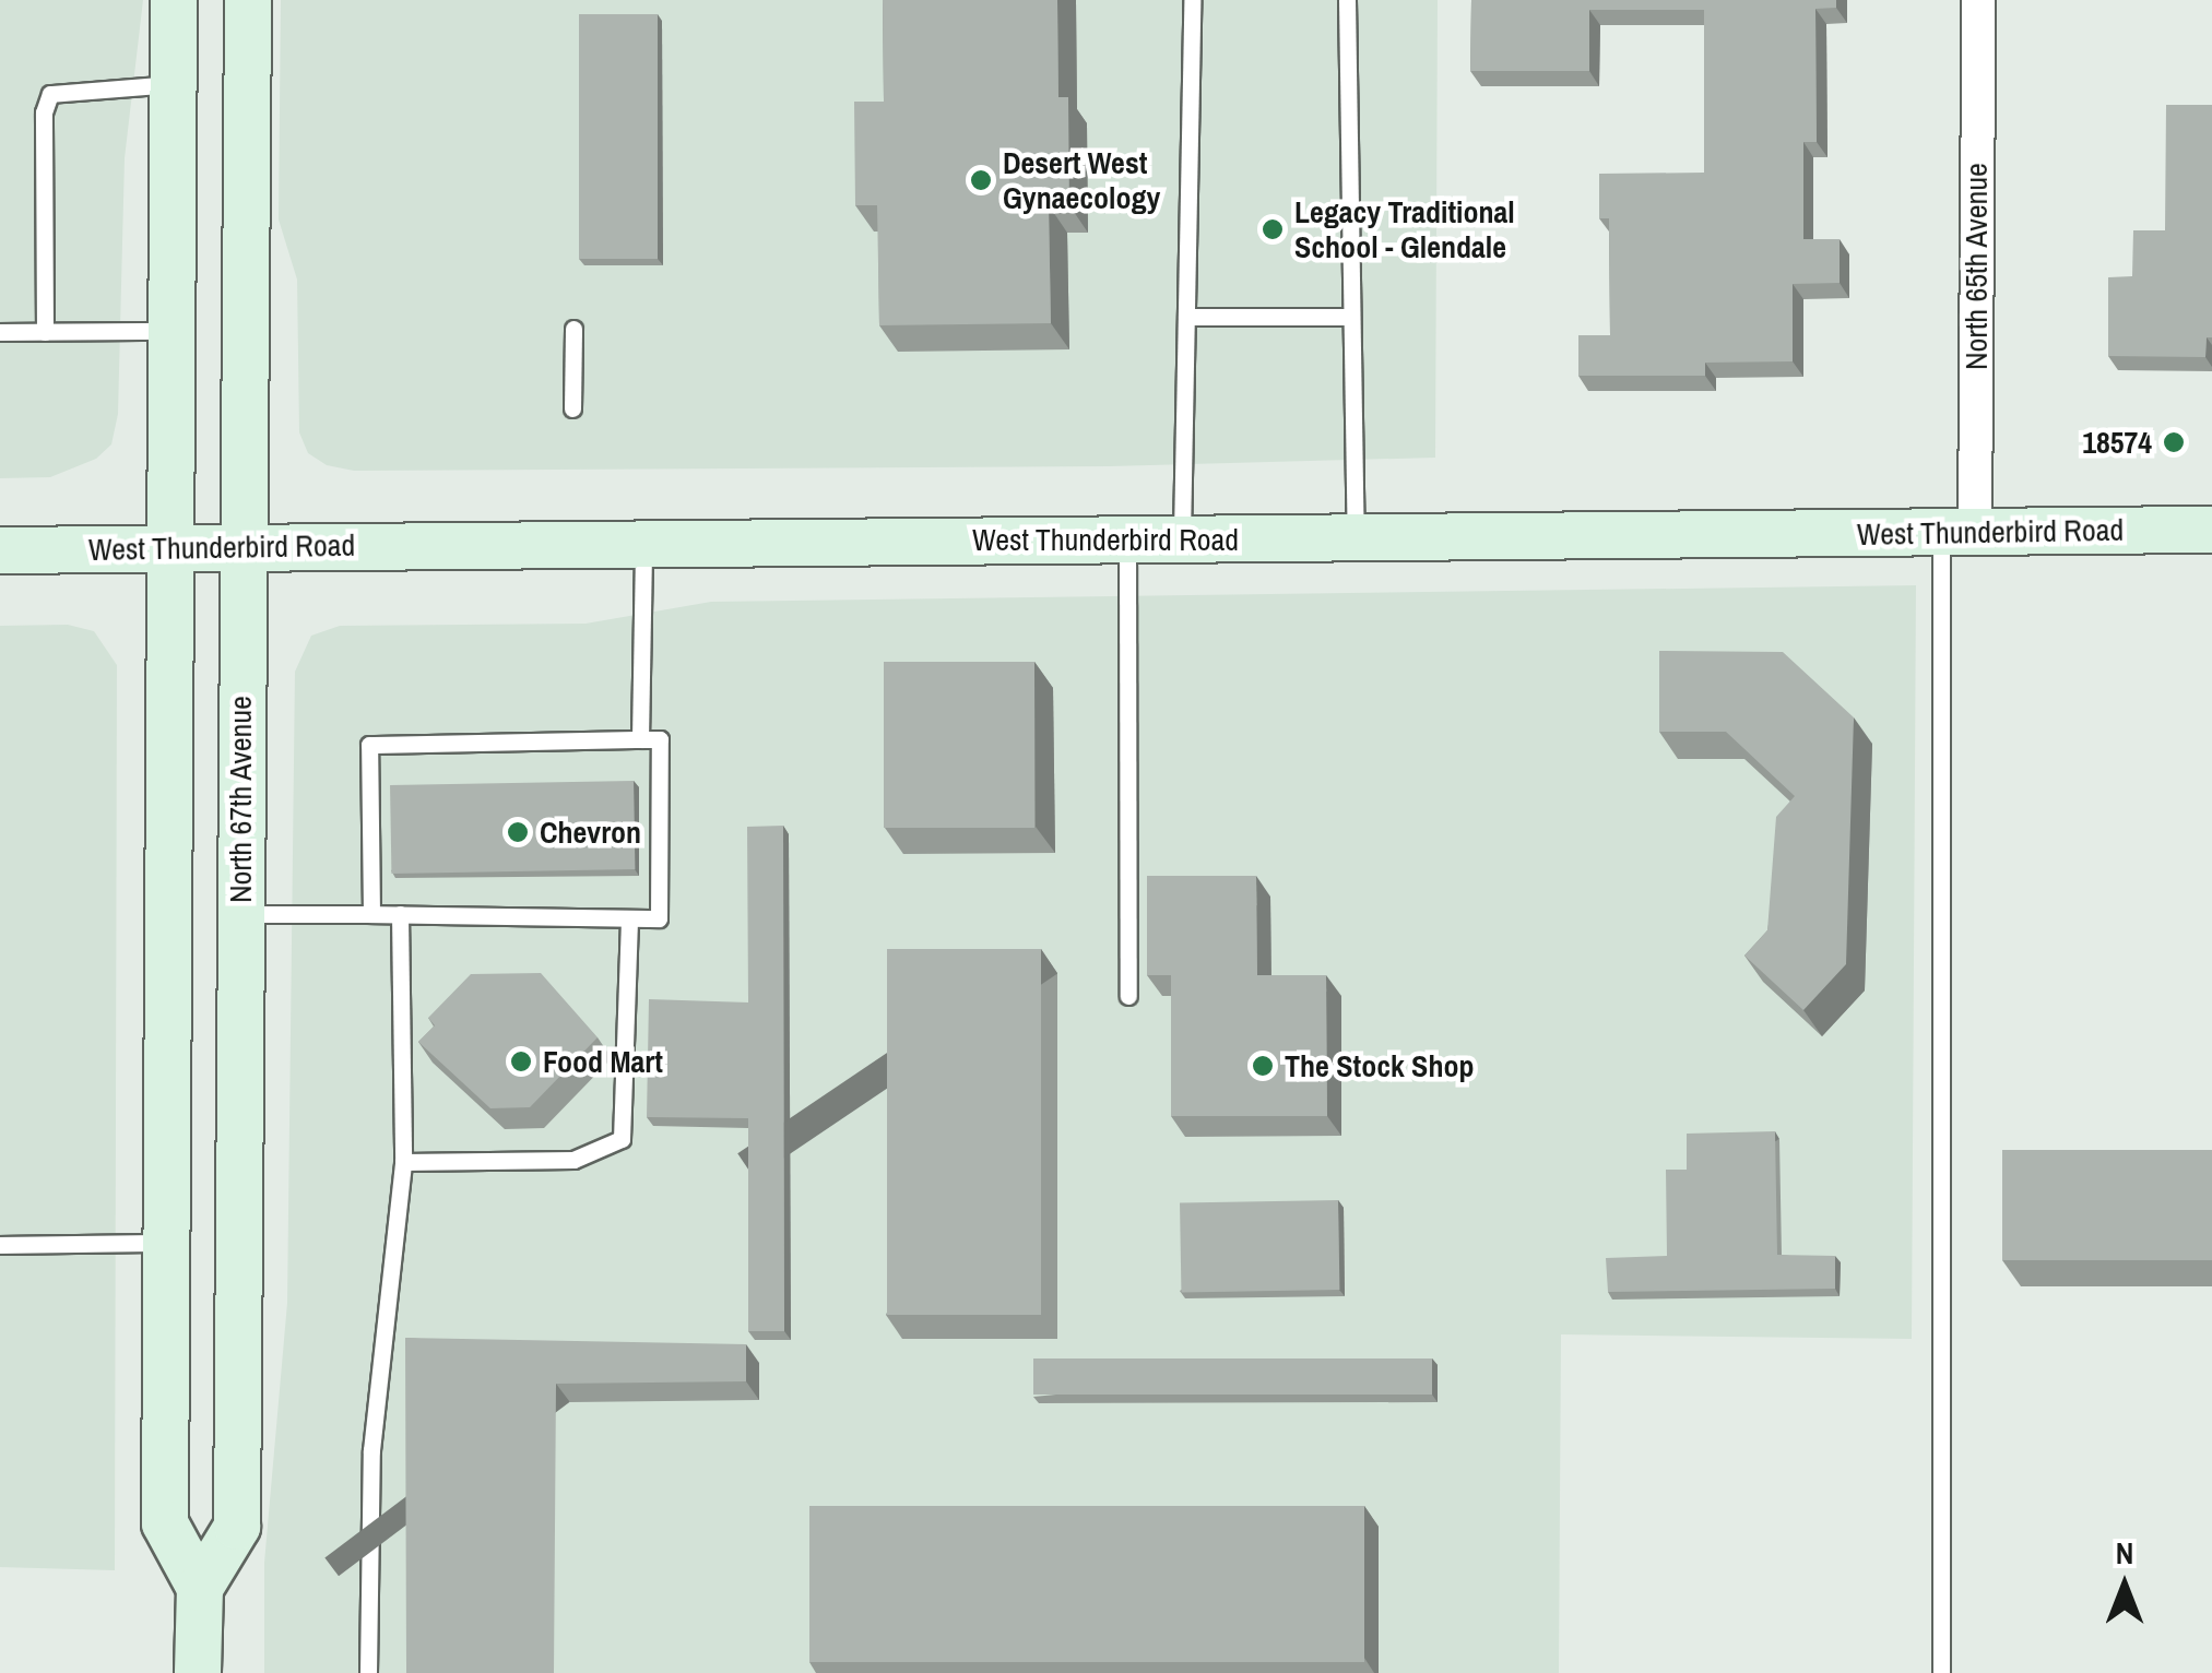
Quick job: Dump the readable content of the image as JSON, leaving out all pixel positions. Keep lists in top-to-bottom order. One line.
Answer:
{"streets":{"main road":["West Thunderbird Road","North 67th Avenue"],"street":["North 65th Avenue"]},"crossings":[["North 65th Avenue","West Thunderbird Road"],["West Thunderbird Road","North 67th Avenue"]],"places":["Desert West Gynaecology","Legacy Traditional School - Glendale","18574","Chevron","Food Mart","The Stock Shop"],"north":"top"}
